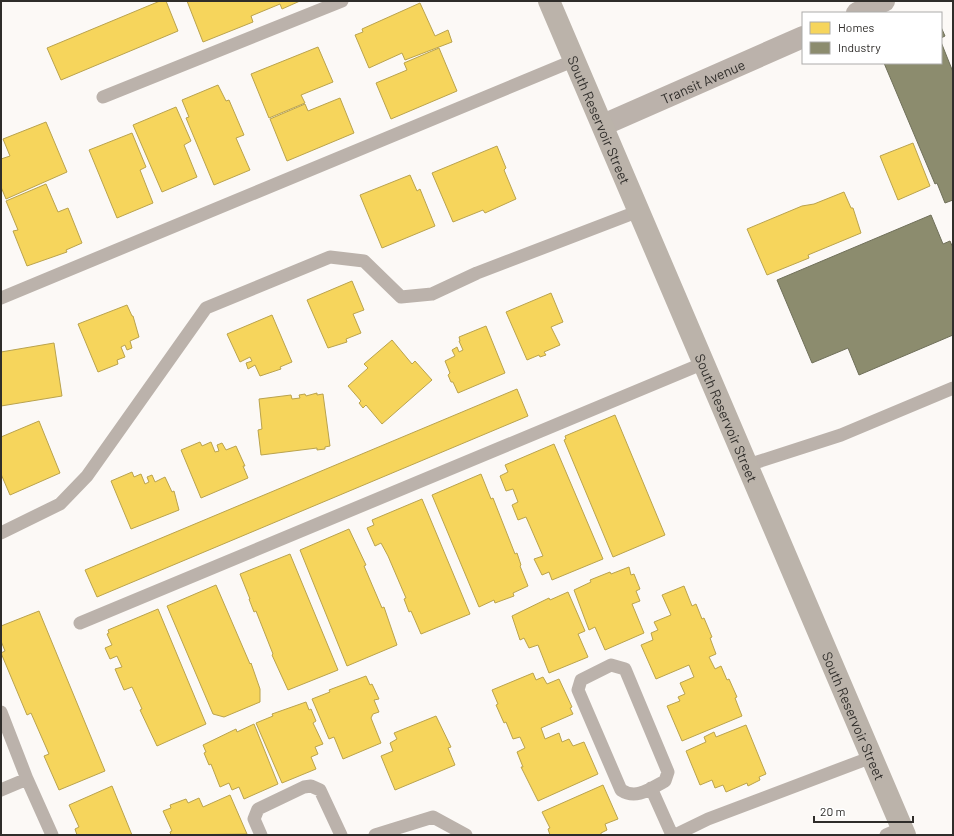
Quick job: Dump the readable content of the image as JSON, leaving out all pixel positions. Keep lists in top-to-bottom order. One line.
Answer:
{"streets":{"main road":["South Reservoir Street"],"street":["Transit Avenue"]},"crossings":[["Transit Avenue","South Reservoir Street"]],"legend":["Homes","Industry"],"scale_bar":"20 m"}
